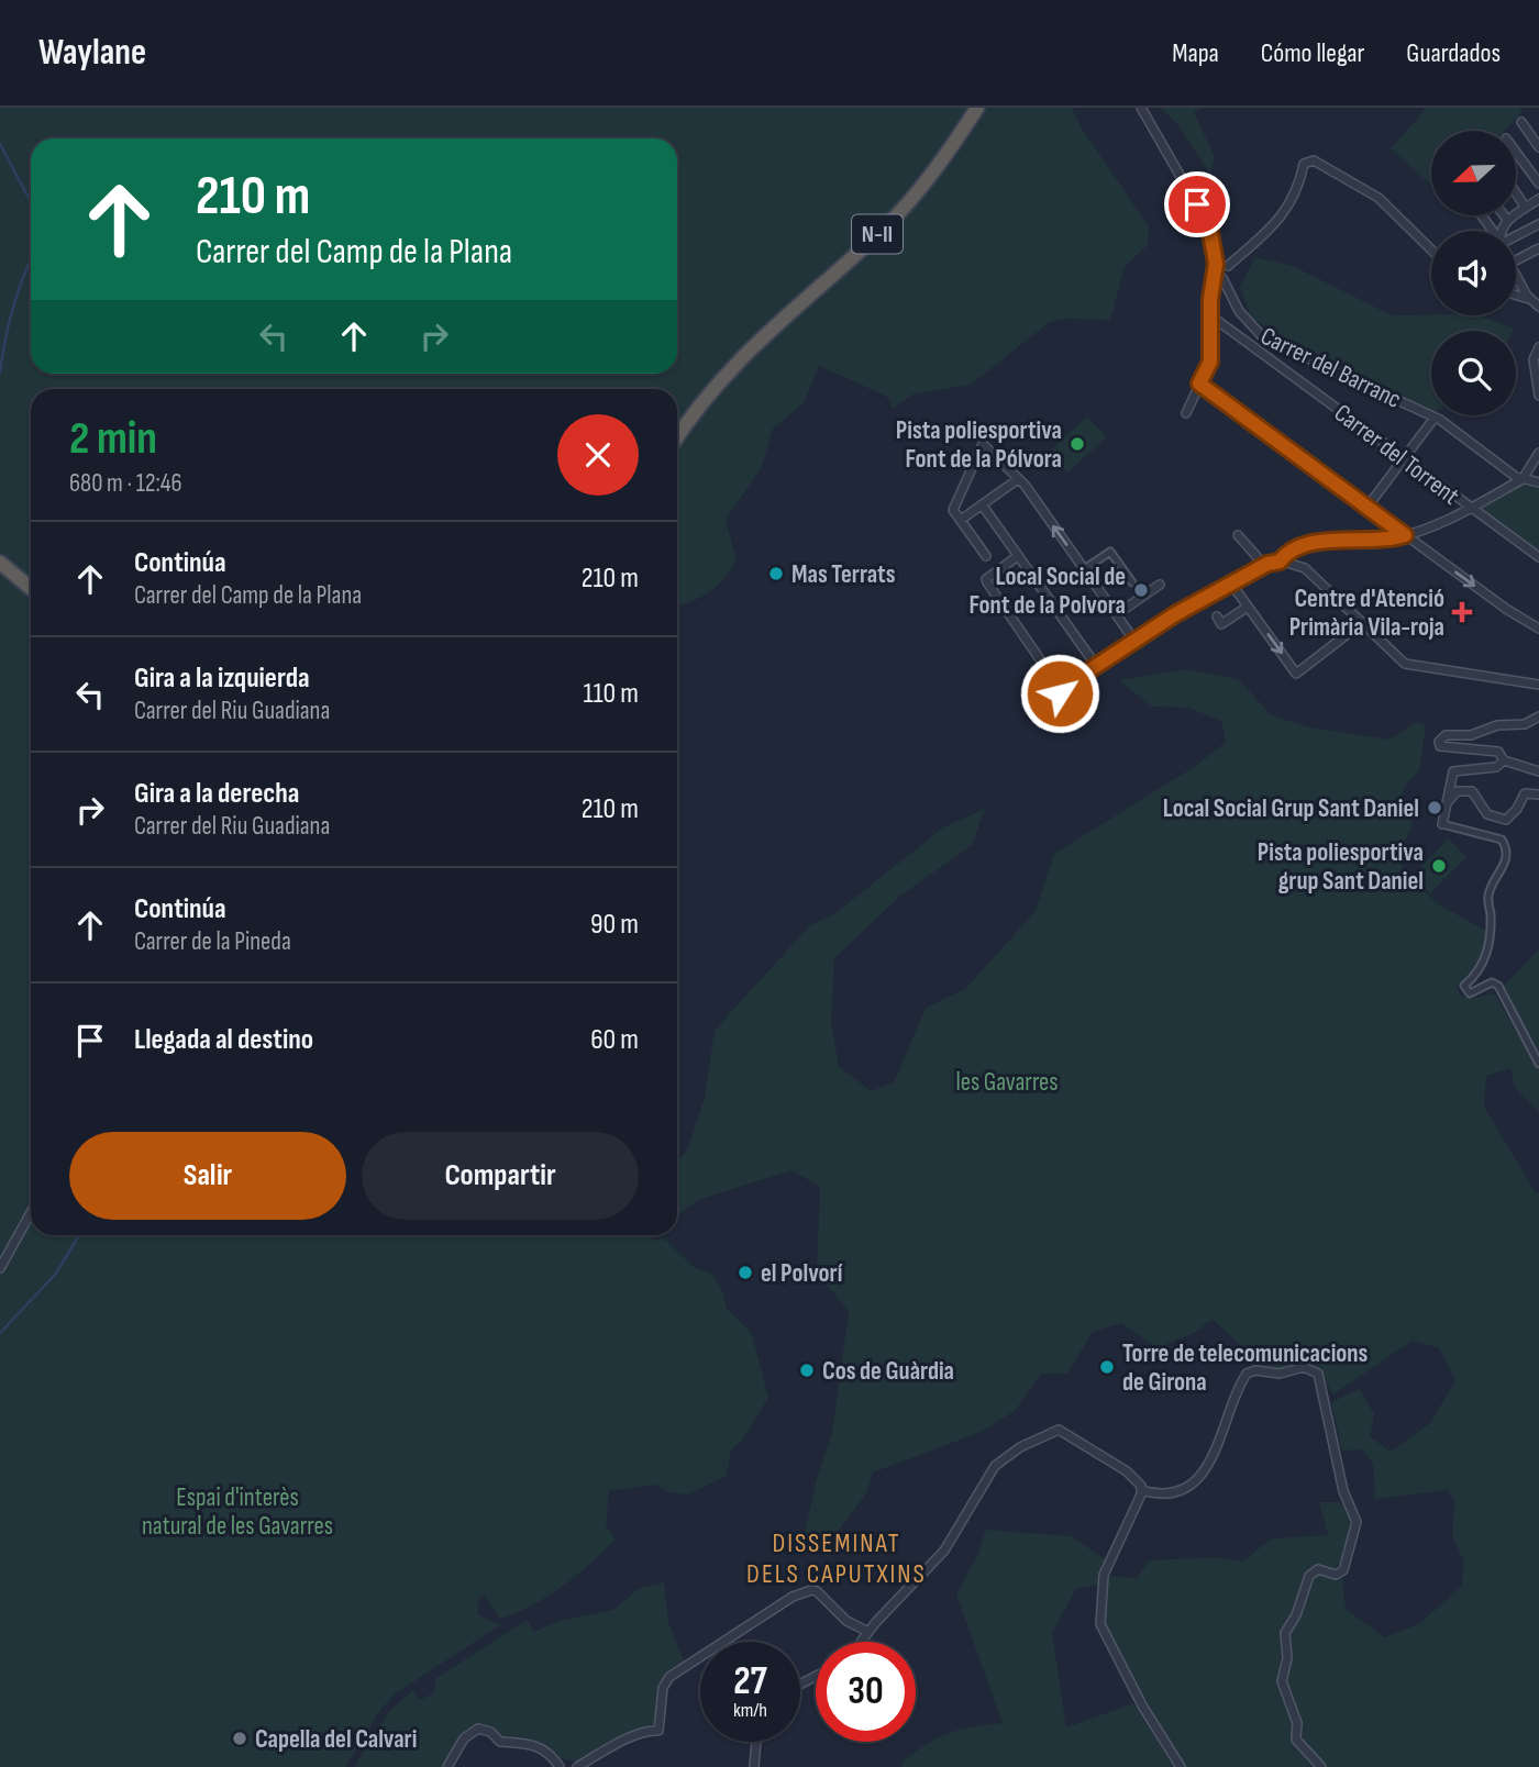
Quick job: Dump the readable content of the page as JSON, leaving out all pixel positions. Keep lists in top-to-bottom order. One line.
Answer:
{"streets":{"highway":["N-II"],"street":["Carrer del Barranc","Carrer del Torrent"]},"districts":["DISSEMINAT DELS CAPUTXINS"],"parks":["les Gavarres","Espai d'interès natural de les Gavarres"],"places":{"other":["Pista poliesportiva Font de la Pólvora","Mas Terrats","Local Social de Font de la Polvora","Local Social Grup Sant Daniel","Pista poliesportiva grup Sant Daniel","el Polvorí","Torre de telecomunicacions de Girona","Cos de Guàrdia","Capella del Calvari"],"health":["Centre d'Atenció Primària Vila-roja"]},"north":"left","page":{"header":"Waylane","nav":["Mapa","Cómo llegar","Guardados"],"turn":["210 m","Carrer del Camp de la Plana"],"heading":["2 min","680 m · 12:46"],"list":[{"name":"Continúa","note":"Carrer del Camp de la Plana","value":"210 m"},{"name":"Gira a la izquierda","note":"Carrer del Riu Guadiana","value":"110 m"},{"name":"Gira a la derecha","note":"Carrer del Riu Guadiana","value":"210 m"},{"name":"Continúa","note":"Carrer de la Pineda","value":"90 m"},{"name":"Llegada al destino","value":"60 m"}],"buttons":["Salir","Compartir"],"speed":"27 km/h","limit":"30"}}
